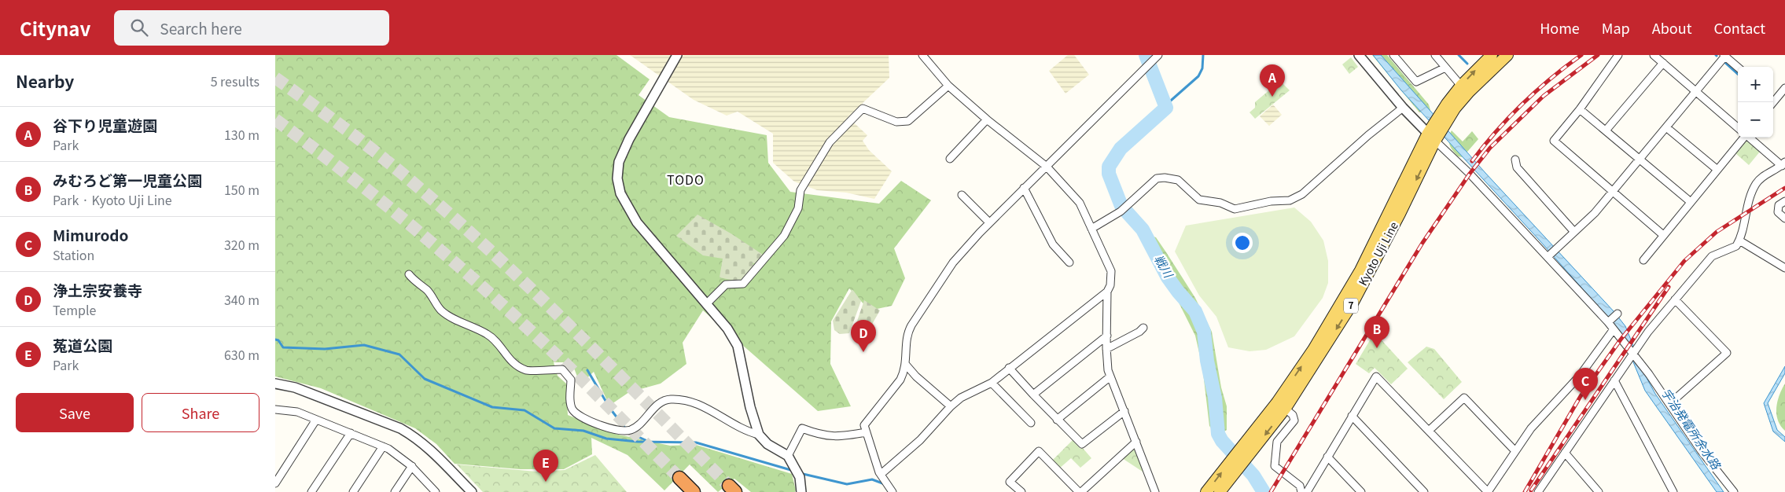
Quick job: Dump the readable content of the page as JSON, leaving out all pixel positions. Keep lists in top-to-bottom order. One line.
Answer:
{"streets":{"main road":["Kyoto Uji Line","7"]},"districts":["TODO"],"water":["戦川","宇治発電所余水路"],"page":{"header":"Citynav","search":"Search here","nav":["Home","Map","About","Contact"],"heading":["Nearby","5 results"],"pins":["A","B","D","C","E"],"map_buttons":["+","−"],"list":[{"mark":"A","name":"谷下り児童遊園","note":"Park","value":"130 m"},{"mark":"B","name":"みむろど第一児童公園","note":"Park · Kyoto Uji Line","value":"150 m"},{"mark":"C","name":"Mimurodo","note":"Station","value":"320 m"},{"mark":"D","name":"浄土宗安養寺","note":"Temple","value":"340 m"},{"mark":"E","name":"菟道公園","note":"Park","value":"630 m"}],"buttons":["Save","Share"]}}
